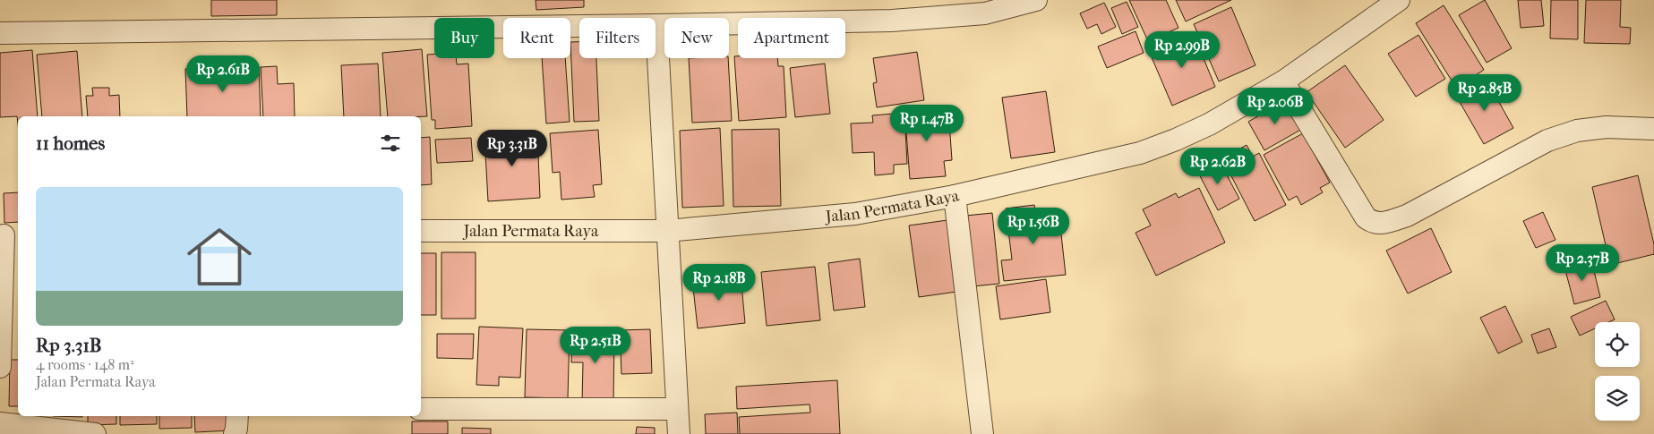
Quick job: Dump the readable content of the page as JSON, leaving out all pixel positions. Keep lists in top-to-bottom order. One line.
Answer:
{"streets":{"street":["Jalan Permata Raya"]},"page":{"chip":["Buy","Rent","Filters","New","Apartment"],"price":["Rp 2.99B","Rp 2.61B","Rp 2.85B","Rp 2.06B","Rp 1.47B","Rp 3.31B","Rp 2.62B","Rp 1.56B","Rp 2.37B","Rp 2.18B","Rp 2.51B"],"heading":"11 homes","list":[{"name":"Rp 3.31B","note":"4 rooms · 148 m² · Jalan Permata Raya"}]}}
